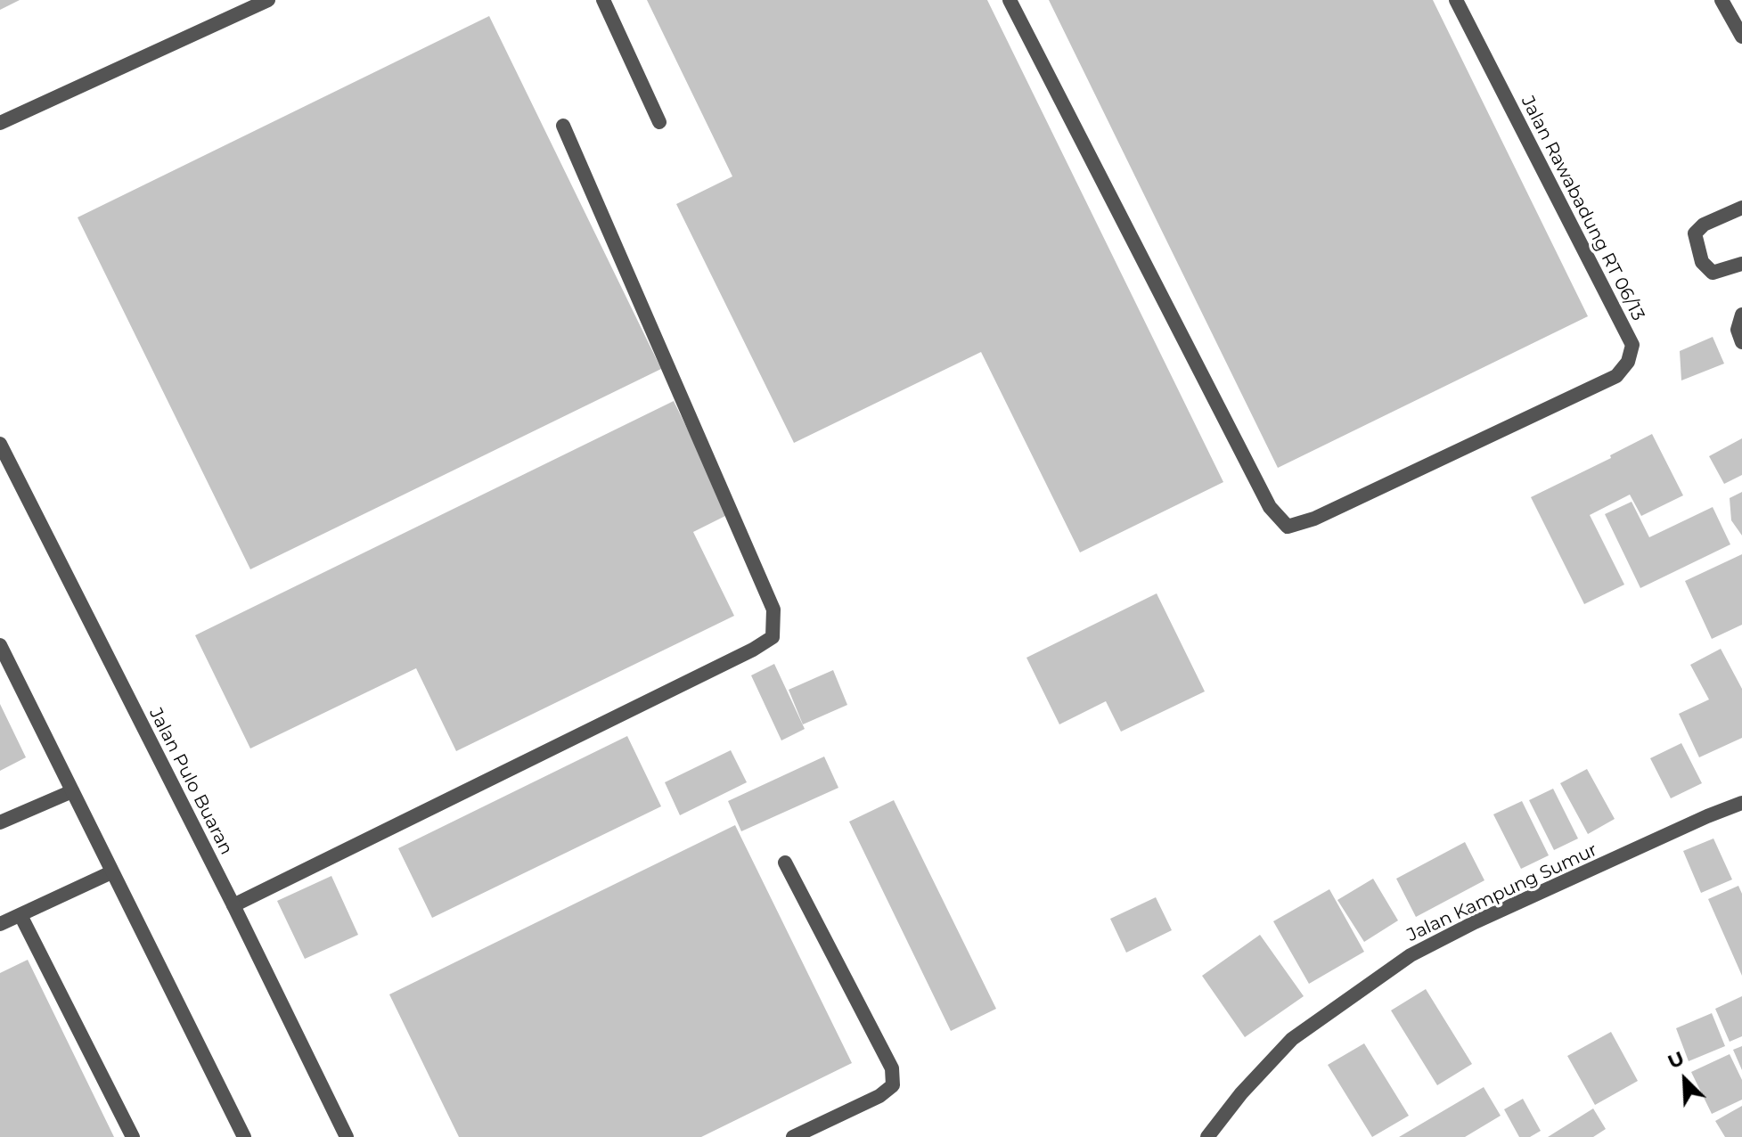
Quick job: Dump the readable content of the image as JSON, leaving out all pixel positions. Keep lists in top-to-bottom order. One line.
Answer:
{"streets":{"street":["Jalan Rawabadung RT 06/13","Jalan Pulo Buaran","Jalan Kampung Sumur"]},"north":"top left"}
